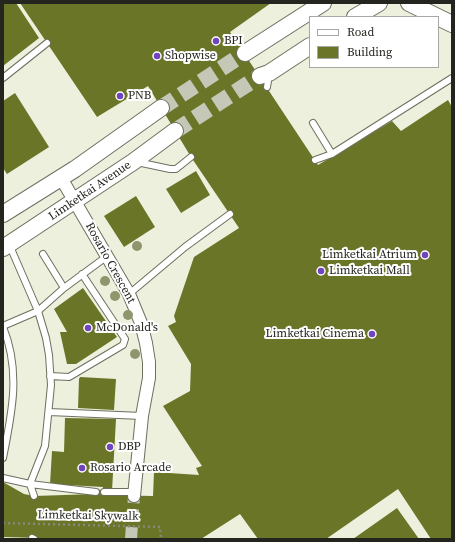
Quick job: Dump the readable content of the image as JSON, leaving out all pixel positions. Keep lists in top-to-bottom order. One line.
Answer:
{"streets":{"street":["Limketkai Avenue","Rosario Crescent"],"path":["Limketkai Skywalk"]},"crossings":[["Limketkai Avenue","Rosario Crescent"]],"places":["BPI","Shopwise","PNB","Limketkai Atrium","Limketkai Mall","McDonald's","Limketkai Cinema","DBP","Rosario Arcade"],"legend":["Road","Building"]}
